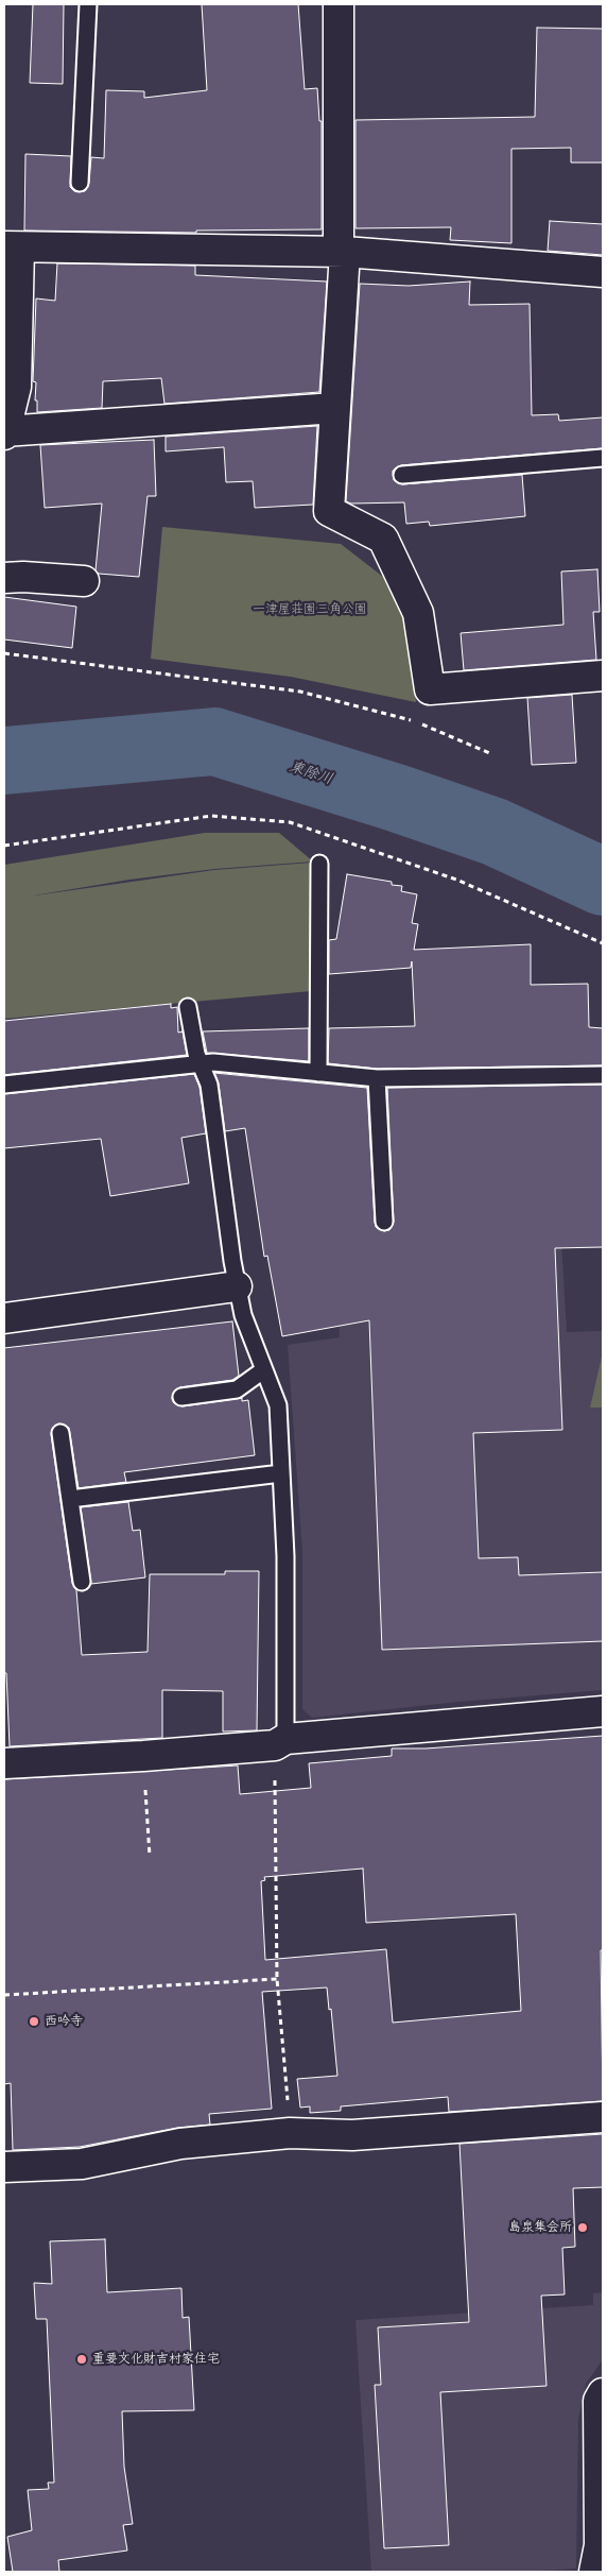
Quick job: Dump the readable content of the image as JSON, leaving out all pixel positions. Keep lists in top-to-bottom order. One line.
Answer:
{"water":["東除川"],"parks":["一津屋荘園三角公園"],"places":["西吟寺","島泉集会所","重要文化財吉村家住宅"]}
